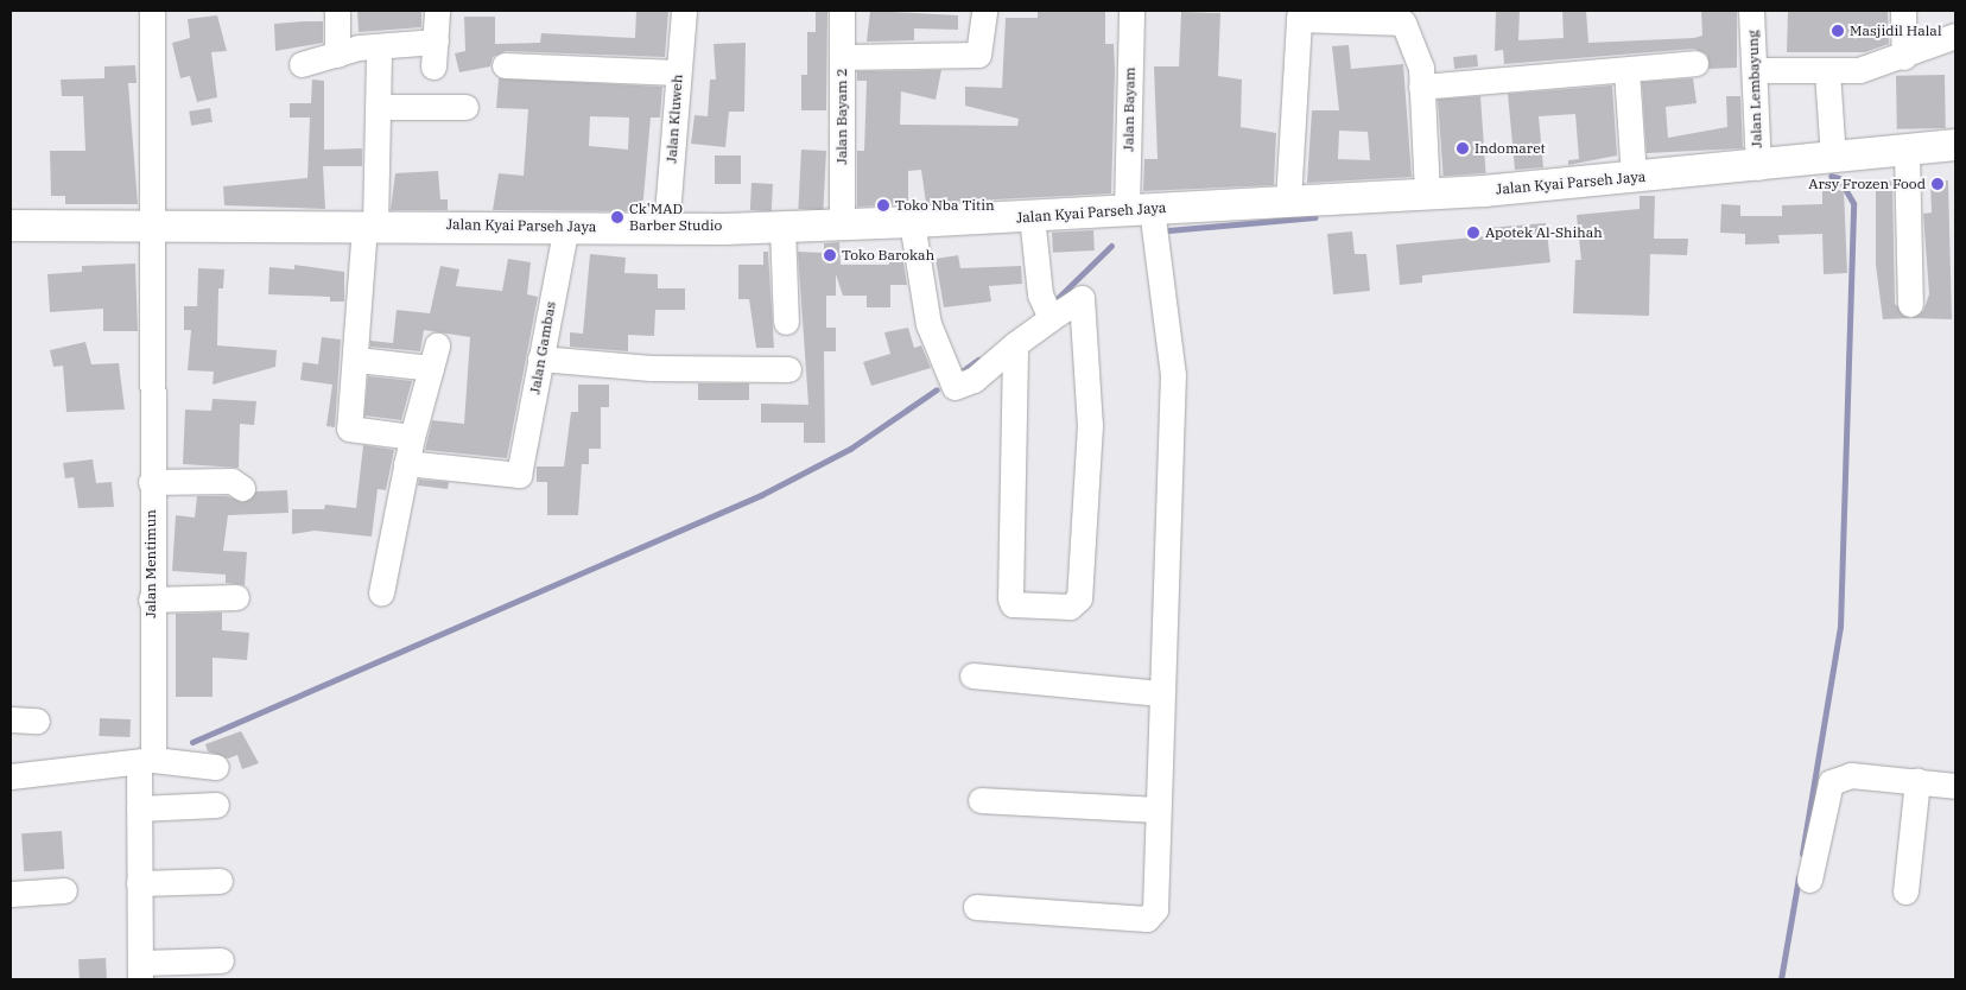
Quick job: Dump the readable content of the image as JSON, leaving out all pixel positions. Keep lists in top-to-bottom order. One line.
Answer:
{"streets":{"main road":["Jalan Kyai Parseh Jaya"],"street":["Jalan Lembayung","Jalan Bayam","Jalan Bayam 2","Jalan Kluweh","Jalan Gambas","Jalan Mentimun"]},"crossings":[["Jalan Lembayung","Jalan Kyai Parseh Jaya"],["Jalan Bayam","Jalan Kyai Parseh Jaya"],["Jalan Bayam 2","Jalan Kyai Parseh Jaya"],["Jalan Kluweh","Jalan Kyai Parseh Jaya"],["Jalan Kyai Parseh Jaya","Jalan Gambas"],["Jalan Kyai Parseh Jaya","Jalan Mentimun"]],"places":["Masjidil Halal","Indomaret","Arsy Frozen Food","Toko Nba Titin","Ck'MAD Barber Studio","Apotek Al-Shihah","Toko Barokah"]}
